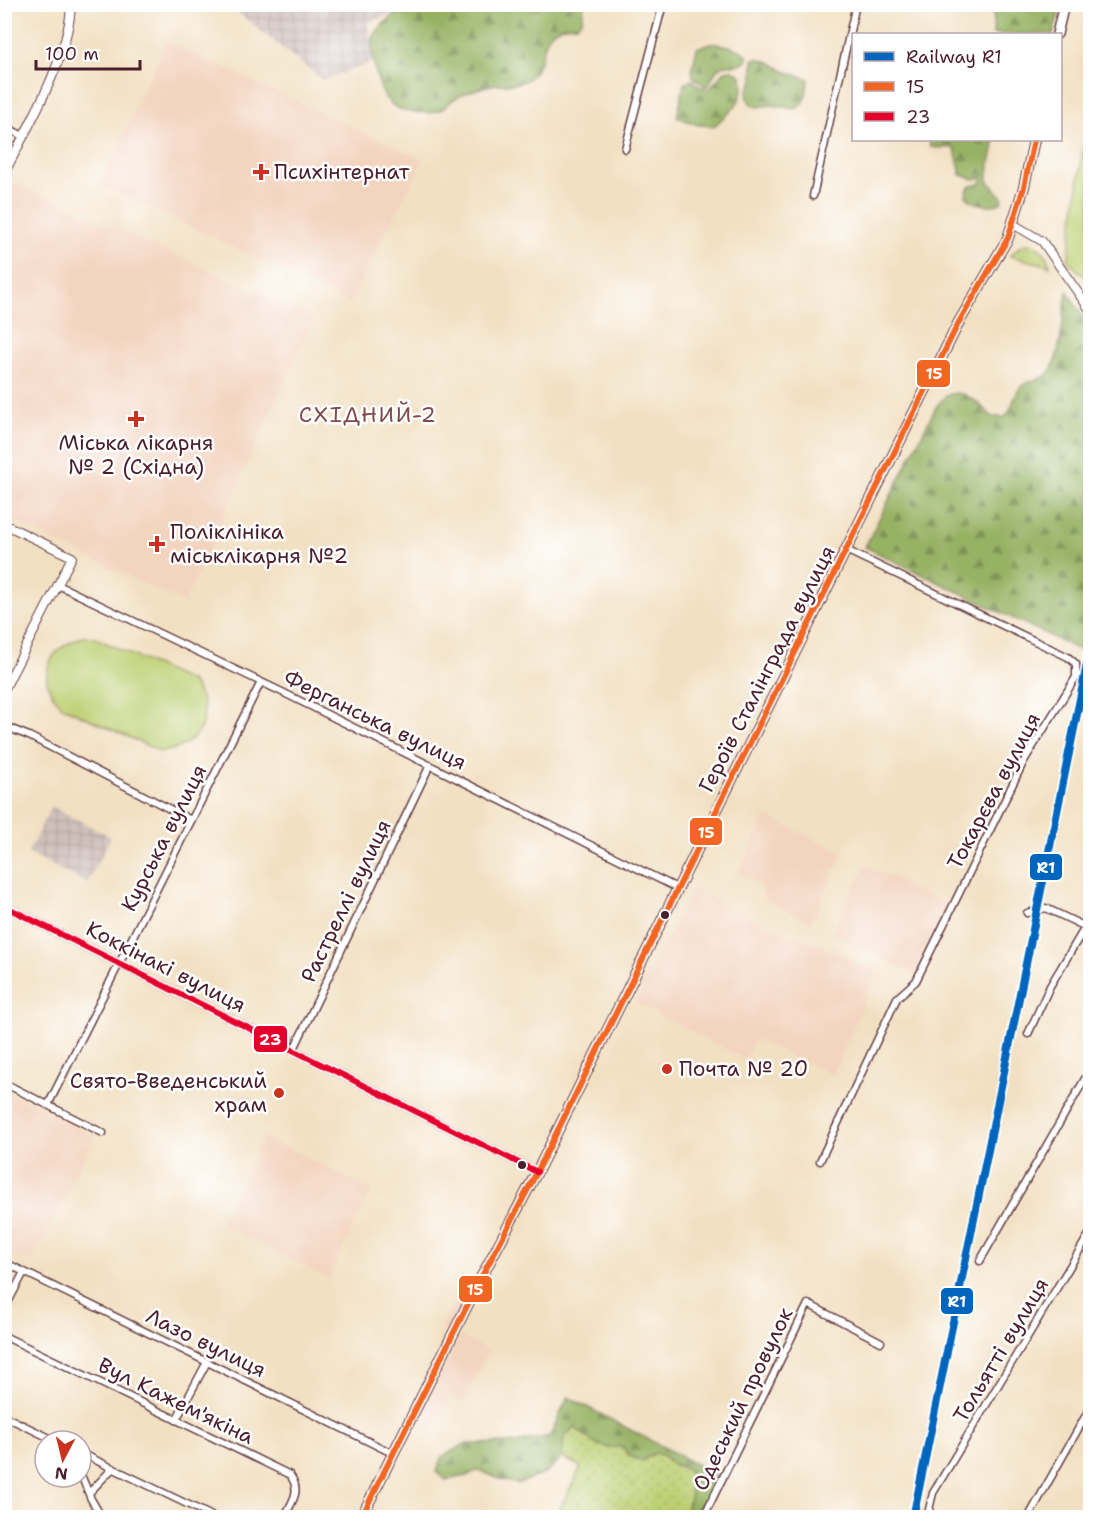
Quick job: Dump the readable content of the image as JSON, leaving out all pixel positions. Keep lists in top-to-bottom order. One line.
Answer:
{"streets":{"main road":["Героїв Сталінграда вулиця"],"street":["Ферганська вулиця","Токарєва вулиця","Курська вулиця","Растреллі вулиця","Коккінакі вулиця","Лазо вулиця","Тольятті вулиця","Одеський провулок","Вул Кажем'якіна"]},"crossings":[["Героїв Сталінграда вулиця","Ферганська вулиця"],["Героїв Сталінграда вулиця","Токарєва вулиця"],["Героїв Сталінграда вулиця","Коккінакі вулиця"],["Героїв Сталінграда вулиця","Лазо вулиця"],["Ферганська вулиця","Курська вулиця"],["Ферганська вулиця","Растреллі вулиця"],["Курська вулиця","Коккінакі вулиця"],["Растреллі вулиця","Коккінакі вулиця"]],"districts":["СХІДНИЙ-2"],"places":{"health":["Психінтернат","Міська лікарня № 2 (Східна)","Поліклініка міськлікарня №2"],"other":["Почта № 20","Свято-Введенський храм"]},"lines":["transit line 15","rail line R1","transit line 23"],"legend":["Railway R1","15","23"],"scale_bar":"100 m","north":"bottom"}
